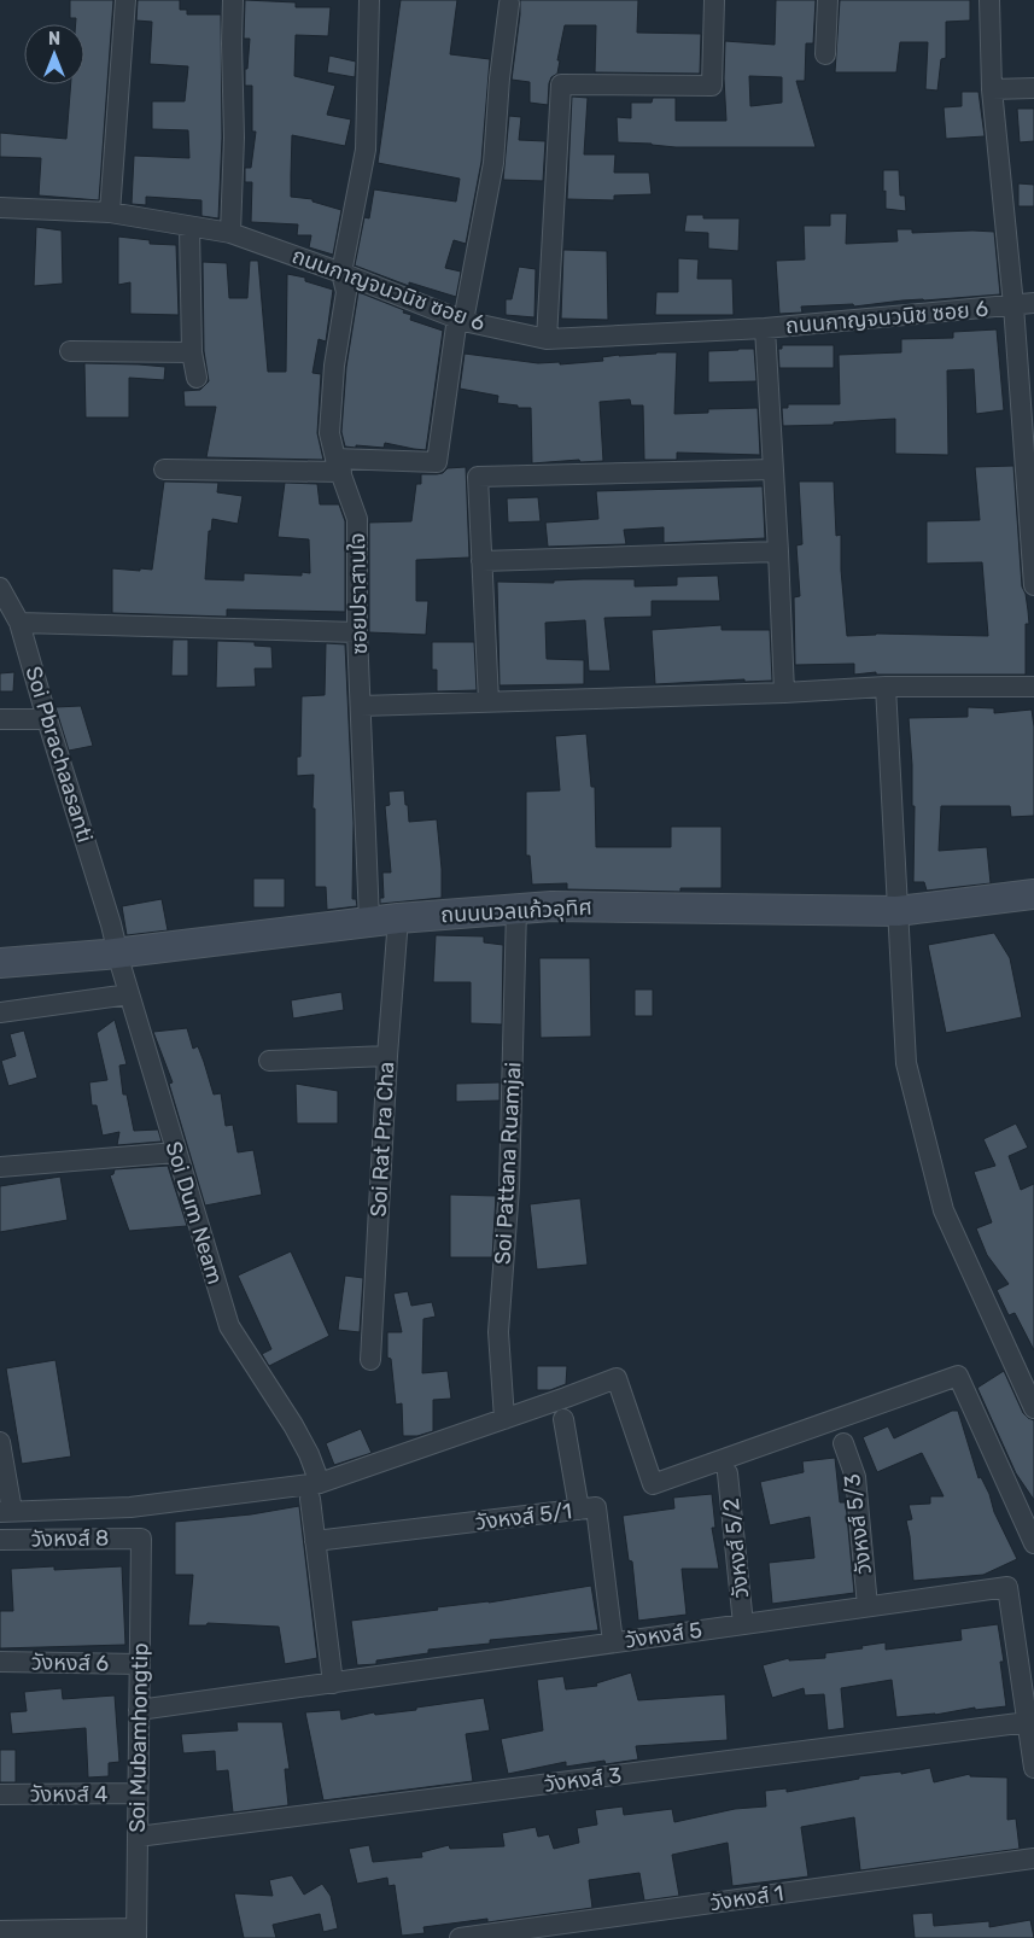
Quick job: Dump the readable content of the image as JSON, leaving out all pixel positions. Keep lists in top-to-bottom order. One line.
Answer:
{"streets":{"street":["ถนนกาญจนวนิช ซอย 6","ซอยปราสานใจ","Soi Pbrachaasanti","ถนนนวลแก้วอุทิศ","Soi Rat Pra Cha","Soi Pattana Ruamjai","Soi Dum Neam","วังหงส์ 5/1","วังหงส์ 5/3","วังหงส์ 8","วังหงส์ 5/2","วังหงส์ 5","วังหงส์ 6","Soi Mubamhongtip","วังหงส์ 3","วังหงส์ 4","วังหงส์ 1"]},"crossings":[["ถนนกาญจนวนิช ซอย 6","ซอยปราสานใจ"],["ซอยปราสานใจ","ถนนนวลแก้วอุทิศ"],["Soi Pbrachaasanti","Soi Dum Neam"],["ถนนนวลแก้วอุทิศ","Soi Rat Pra Cha"],["ถนนนวลแก้วอุทิศ","Soi Pattana Ruamjai"],["ถนนนวลแก้วอุทิศ","Soi Dum Neam"],["วังหงส์ 5/1","วังหงส์ 5"],["วังหงส์ 5/3","วังหงส์ 5"],["วังหงส์ 8","Soi Mubamhongtip"],["วังหงส์ 5/2","วังหงส์ 5"],["วังหงส์ 5","Soi Mubamhongtip"],["วังหงส์ 5","วังหงส์ 3"],["วังหงส์ 6","Soi Mubamhongtip"],["Soi Mubamhongtip","วังหงส์ 3"],["Soi Mubamhongtip","วังหงส์ 4"]],"north":"top"}
